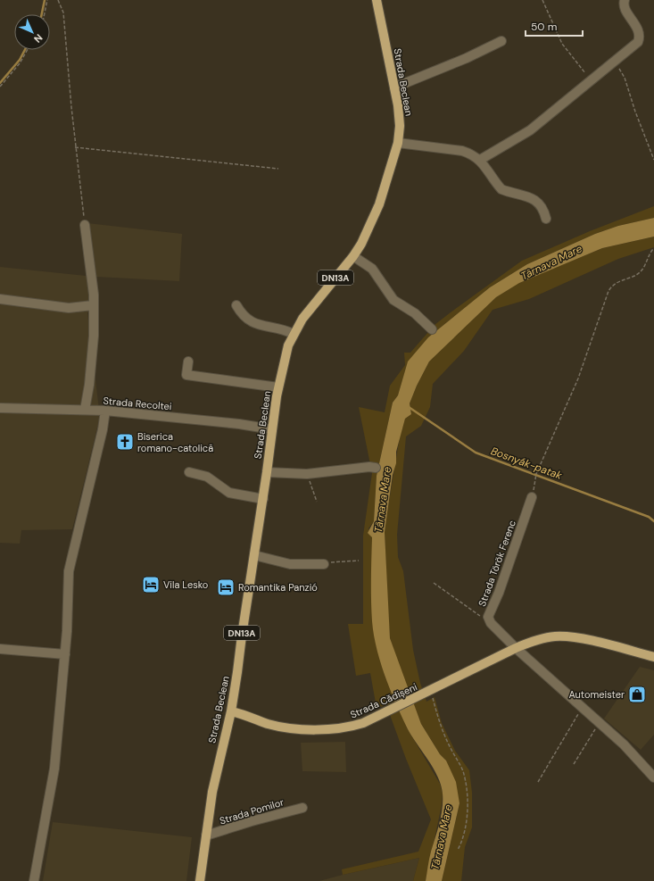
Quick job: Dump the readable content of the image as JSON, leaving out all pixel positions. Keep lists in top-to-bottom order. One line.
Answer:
{"streets":{"main road":["Strada Beclean","DN13A","Strada Cădișeni"],"street":["Strada Recoltei","Strada Török Ferenc","Strada Pomilor"]},"crossings":[["Strada Beclean","Strada Recoltei"],["Strada Beclean","Strada Cădișeni"],["Strada Beclean","Strada Pomilor"]],"water":["Târnava Mare","Bosnyák-patak"],"places":{"church":["Biserica romano-catolică"],"hotel":["Vila Lesko","Romantika Panzió"],"shop":["Automeister"]},"scale_bar":"50 m","north":"bottom right"}
